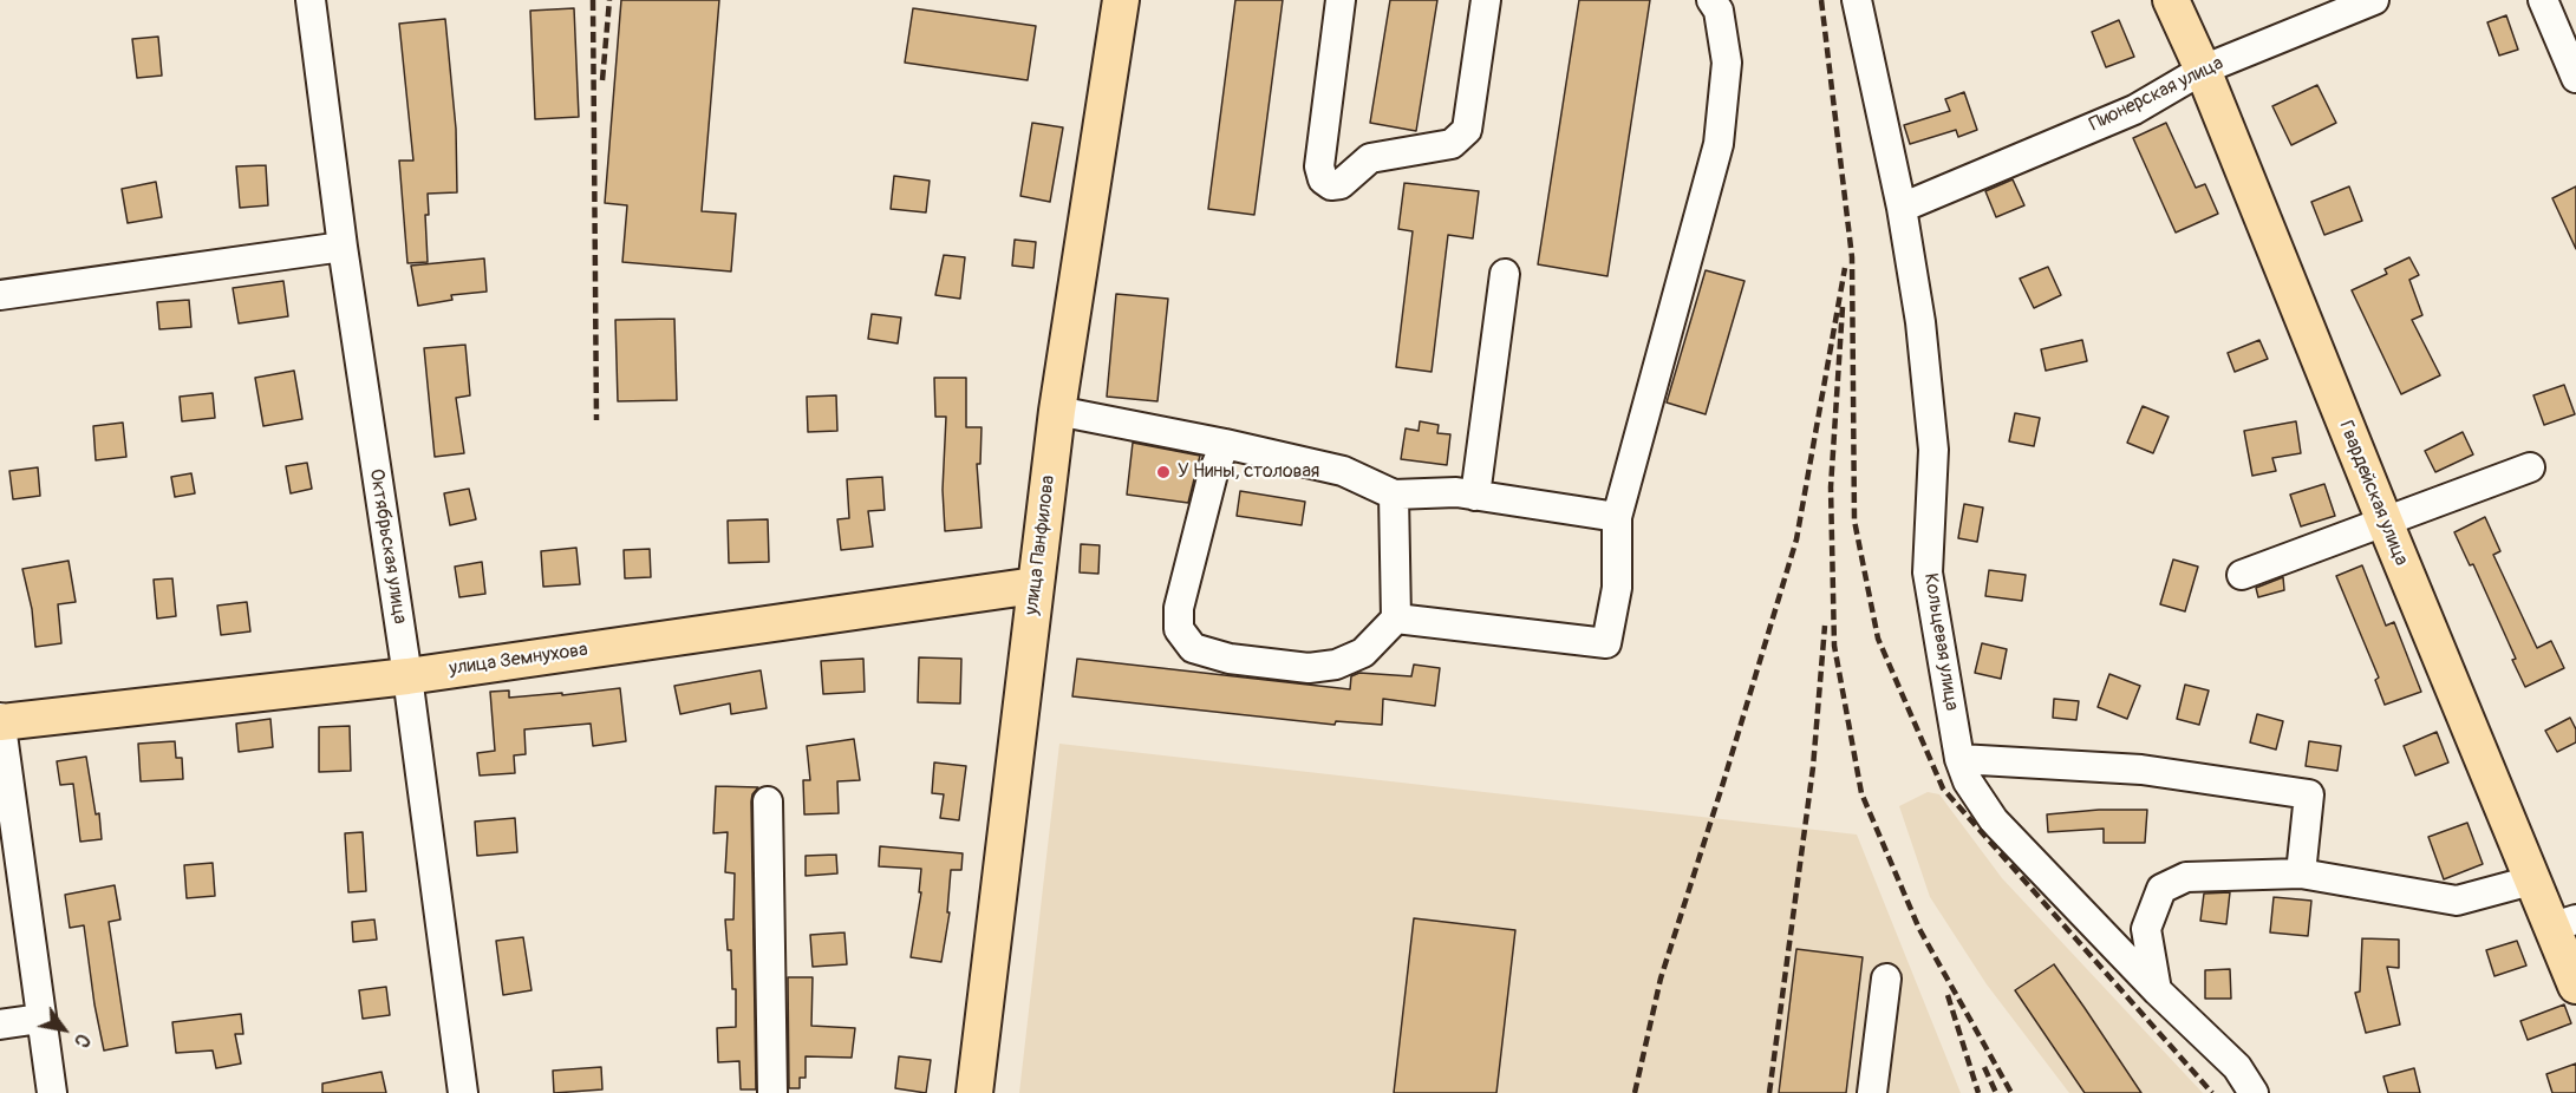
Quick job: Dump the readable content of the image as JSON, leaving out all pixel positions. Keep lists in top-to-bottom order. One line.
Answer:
{"streets":{"main road":["Гвардейская улица","улица Панфилова","улица Земнухова"],"street":["Пионерская улица","Октябрьская улица","Кольцевая улица"]},"crossings":[["Пионерская улица","Гвардейская улица"],["Пионерская улица","Кольцевая улица"],["улица Панфилова","улица Земнухова"],["Октябрьская улица","улица Земнухова"]],"places":["У Нины, столовая"],"north":"bottom right"}
